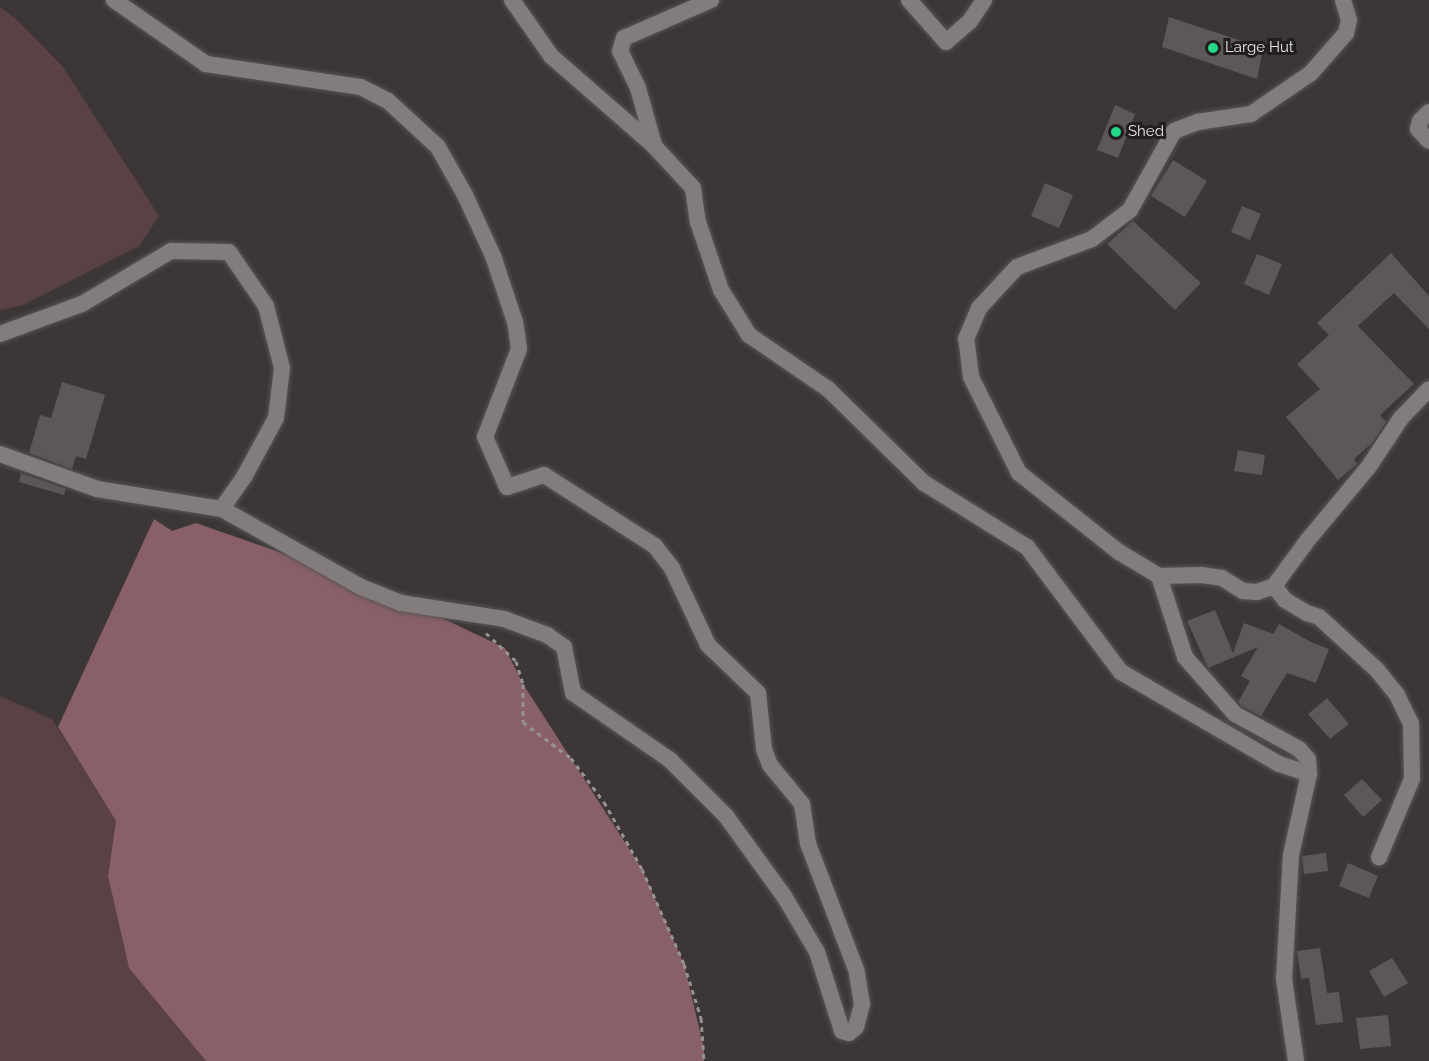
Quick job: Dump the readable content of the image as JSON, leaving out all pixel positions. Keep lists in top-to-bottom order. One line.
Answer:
{"places":["Large Hut","Shed"]}
